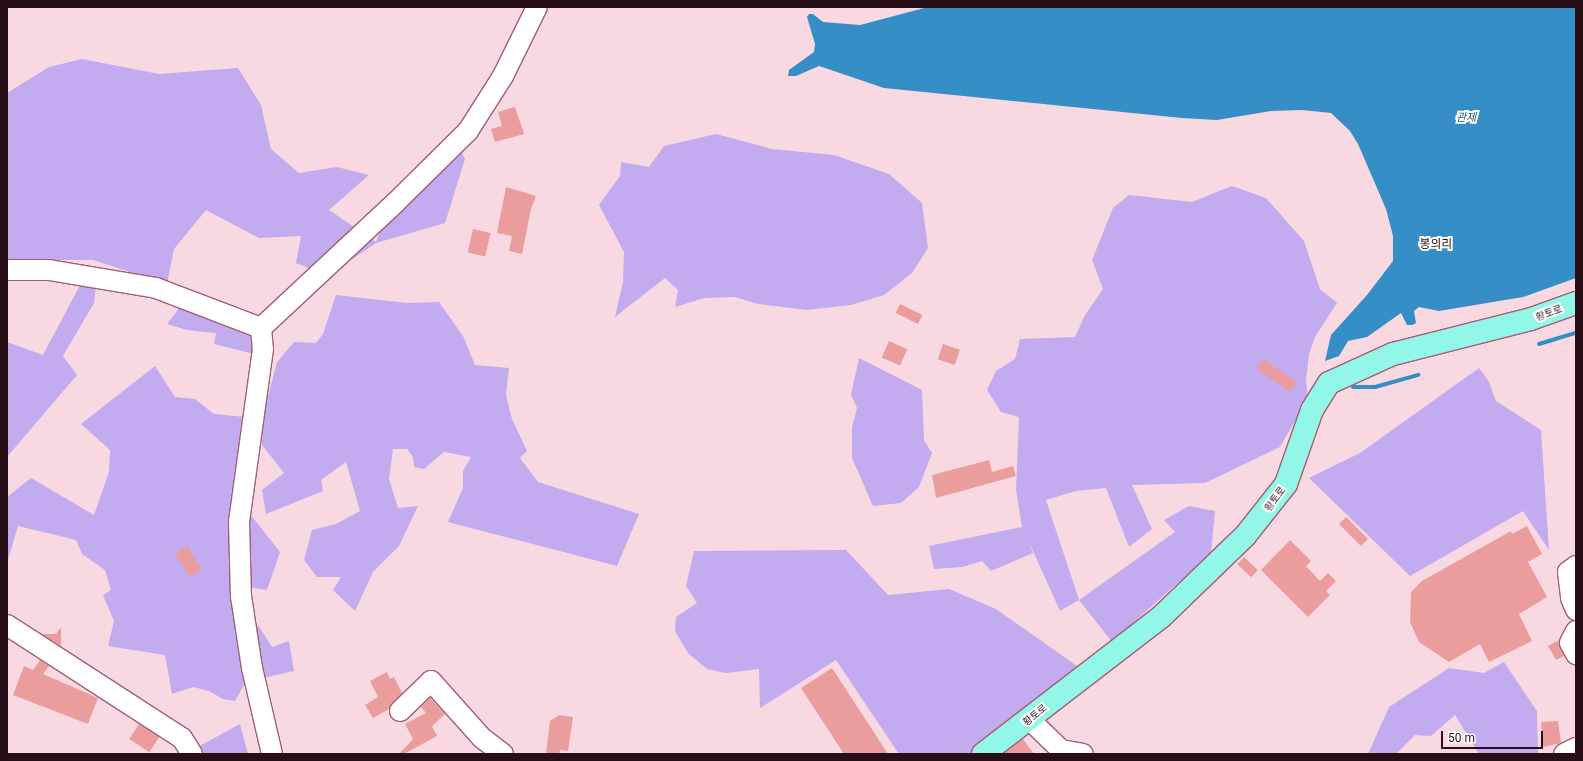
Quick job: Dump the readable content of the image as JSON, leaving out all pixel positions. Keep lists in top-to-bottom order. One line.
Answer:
{"streets":{"main road":["황토로"]},"districts":["봉의리"],"water":["관제"],"scale_bar":"50 m"}
